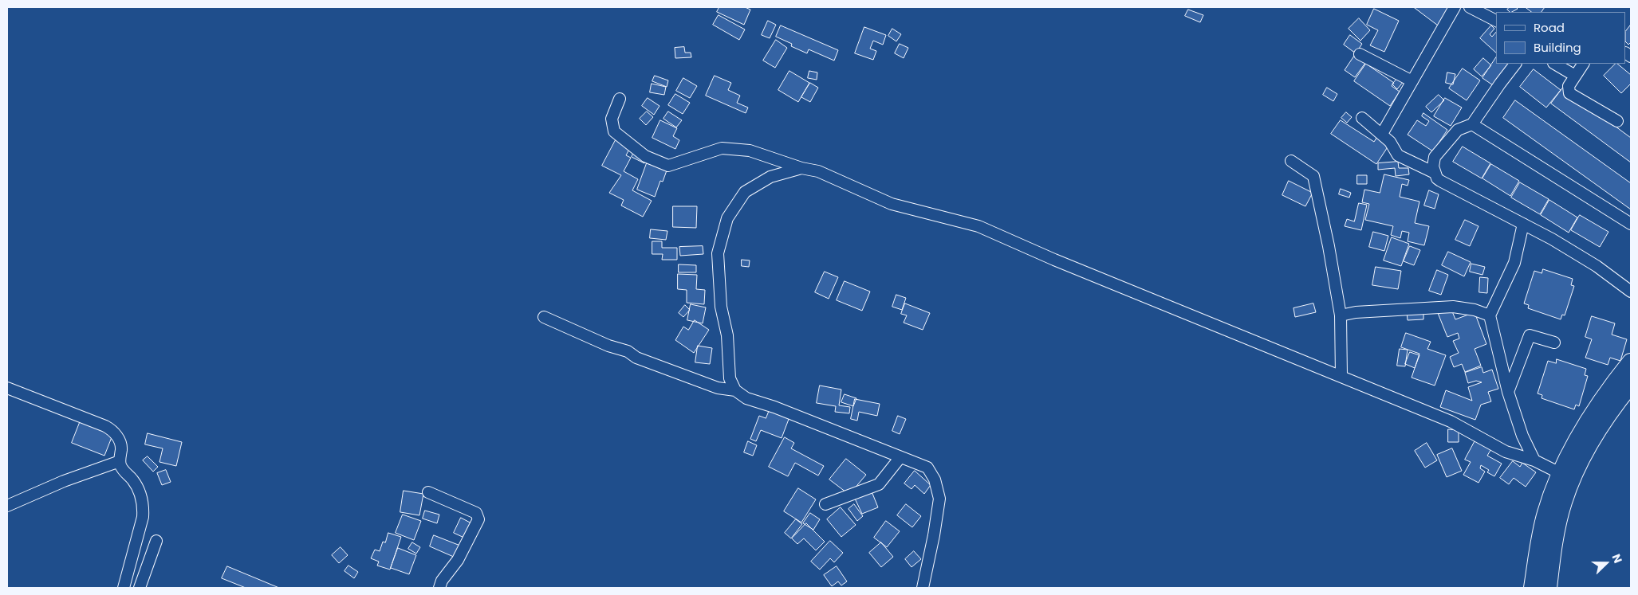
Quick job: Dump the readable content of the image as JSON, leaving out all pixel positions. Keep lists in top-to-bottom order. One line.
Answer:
{"legend":["Road","Building"],"north":"right"}
